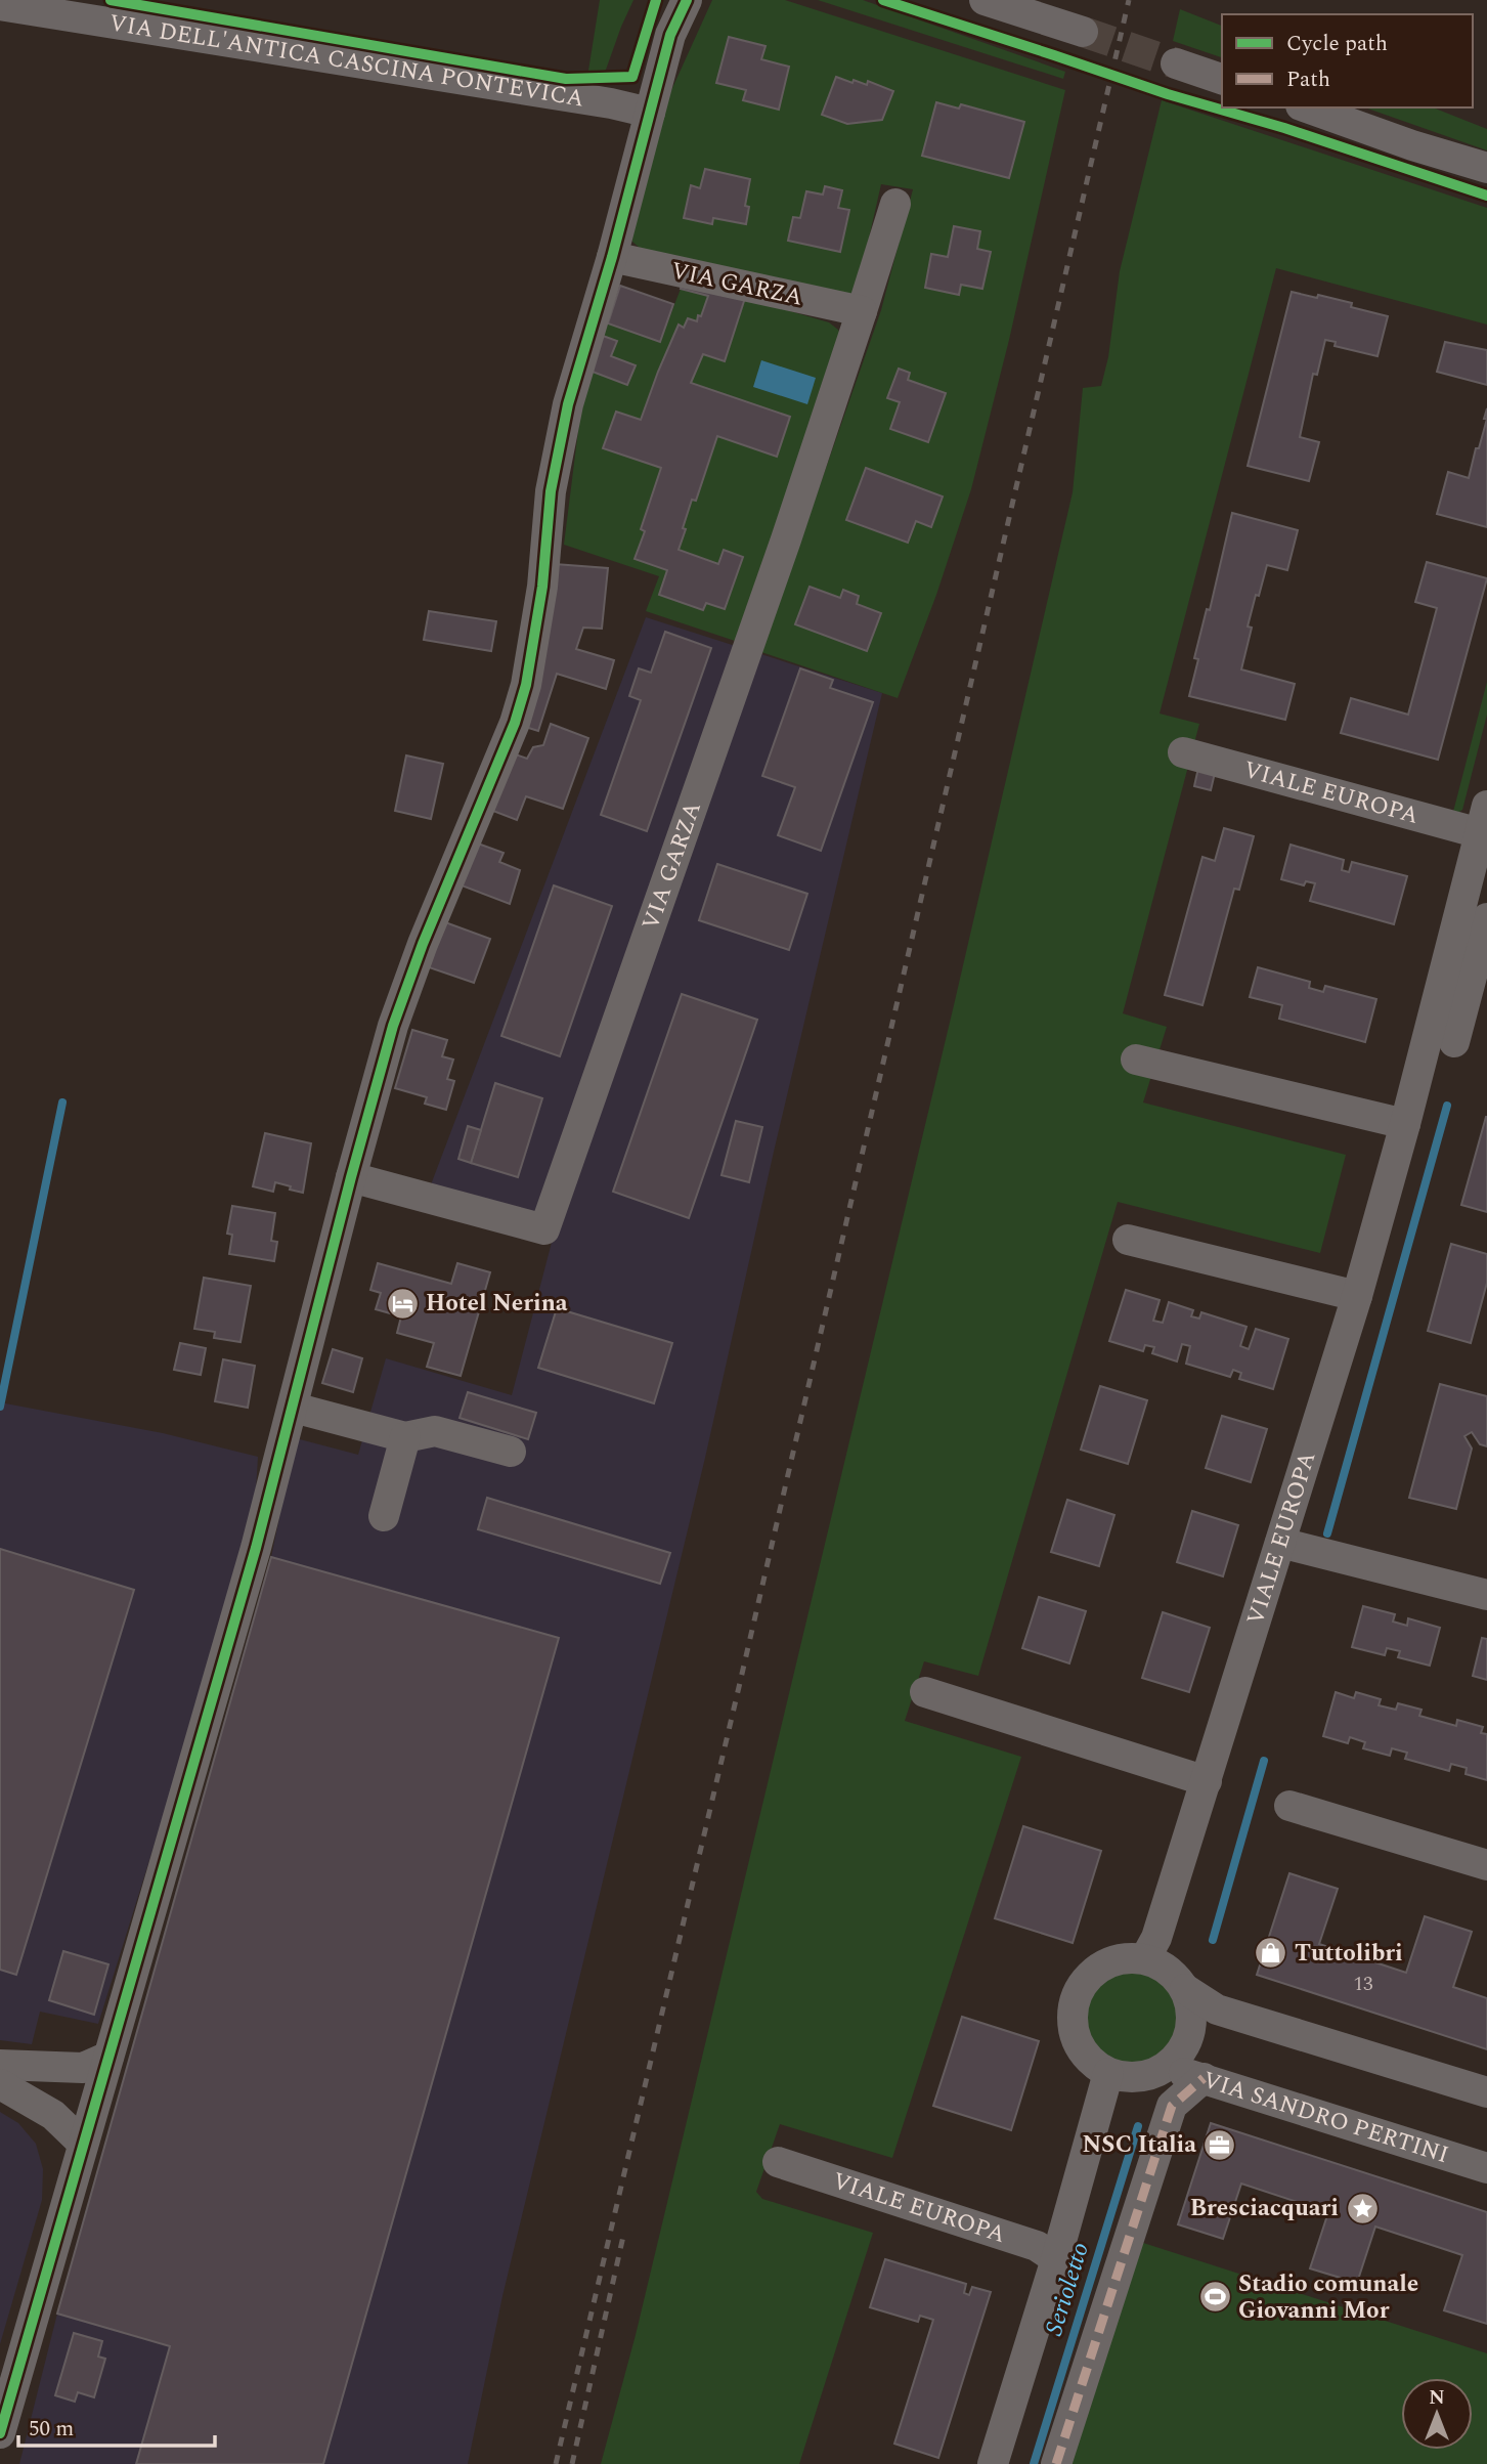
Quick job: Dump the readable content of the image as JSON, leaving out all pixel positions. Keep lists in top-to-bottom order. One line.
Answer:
{"streets":{"street":["VIA DELL'ANTICA CASCINA PONTEVICA","VIA GARZA","VIALE EUROPA","VIA SANDRO PERTINI"]},"crossings":[["VIALE EUROPA","VIA SANDRO PERTINI"]],"water":["Serioletto"],"places":{"hotel":["Hotel Nerina"],"shop":["Tuttolibri"],"office":["NSC Italia"],"place":["Bresciacquari"],"sports":["Stadio comunale Giovanni Mor"]},"house_numbers":["13"],"legend":["Cycle path","Path"],"scale_bar":"50 m","north":"top"}
